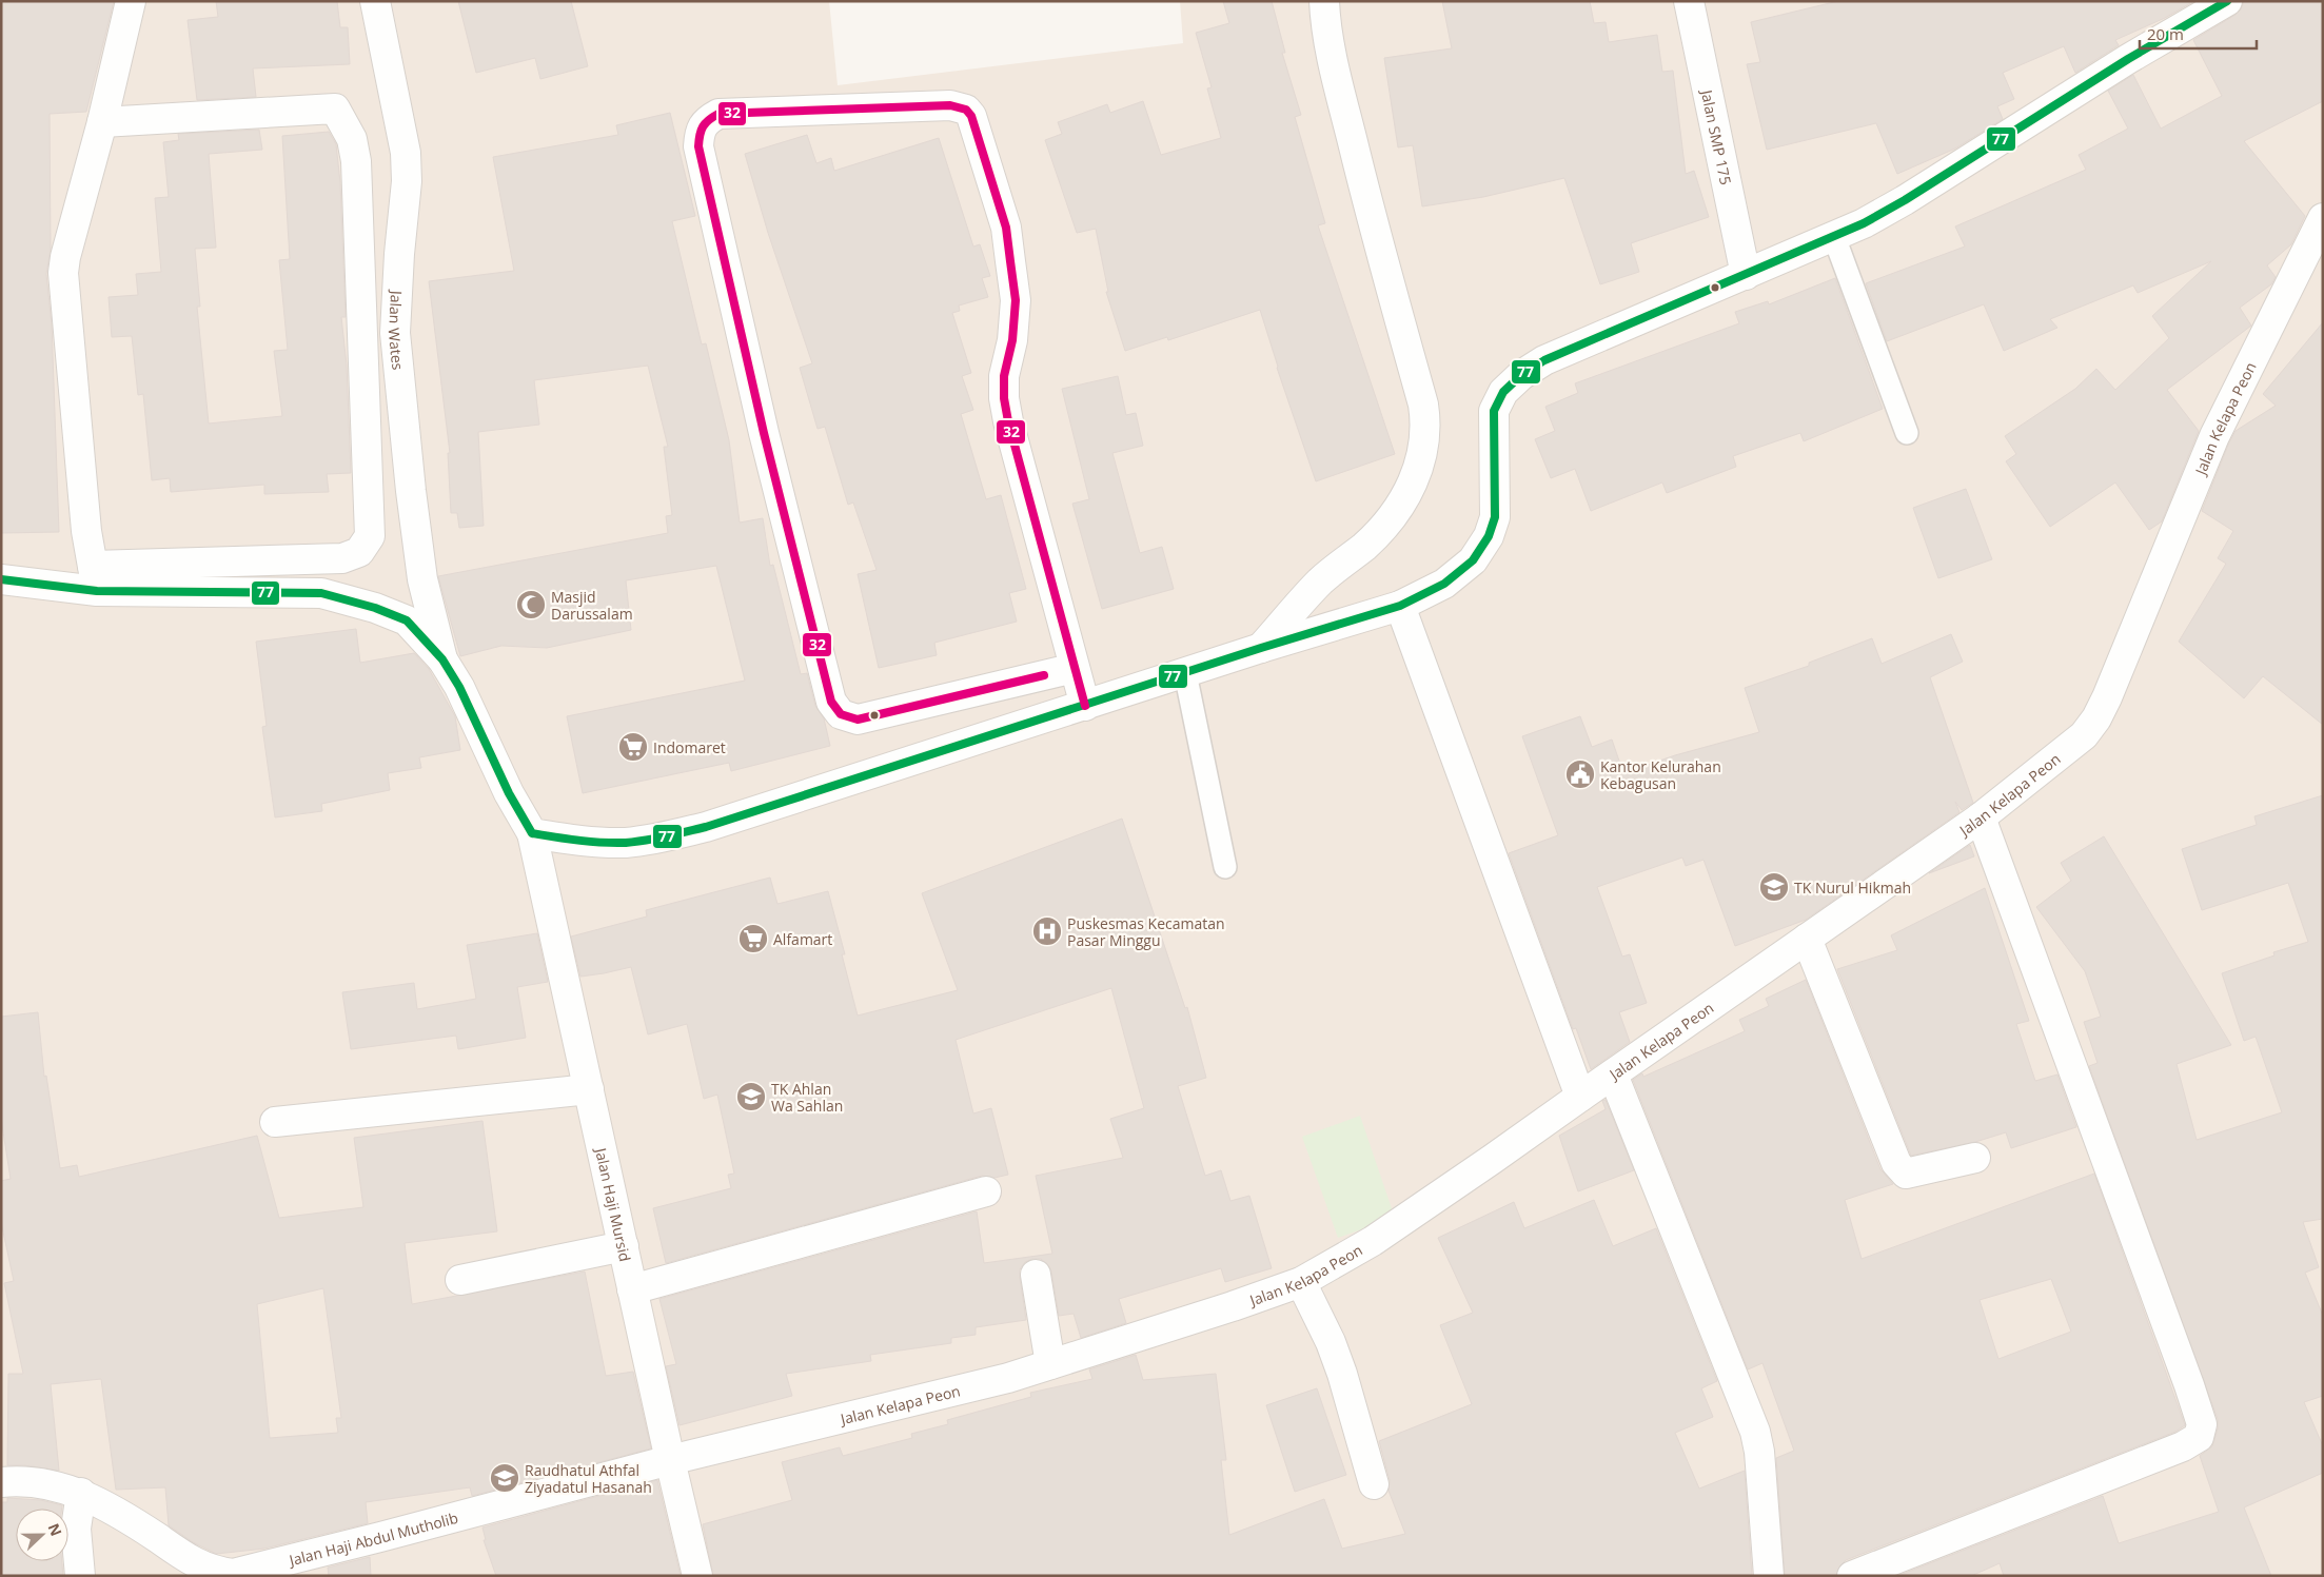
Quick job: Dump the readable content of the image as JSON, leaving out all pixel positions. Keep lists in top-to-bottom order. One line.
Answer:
{"streets":{"street":["Jalan SMP 175","Jalan Wates","Jalan Kelapa Peon","Jalan Haji Mursid","Jalan Haji Abdul Mutholib"]},"crossings":[["Jalan Wates","Jalan Haji Mursid"],["Jalan Kelapa Peon","Jalan Haji Mursid"],["Jalan Kelapa Peon","Jalan Haji Abdul Mutholib"],["Jalan Haji Mursid","Jalan Haji Abdul Mutholib"]],"places":{"mosque":["Masjid Darussalam"],"supermarket":["Indomaret","Alfamart"],"public building":["Kantor Kelurahan Kebagusan"],"school or university":["TK Nurul Hikmah","TK Ahlan Wa Sahlan","Raudhatul Athfal Ziyadatul Hasanah"],"hospital":["Puskesmas Kecamatan Pasar Minggu"]},"lines":["transit line 77","transit line 32"],"scale_bar":"20 m","north":"right"}
